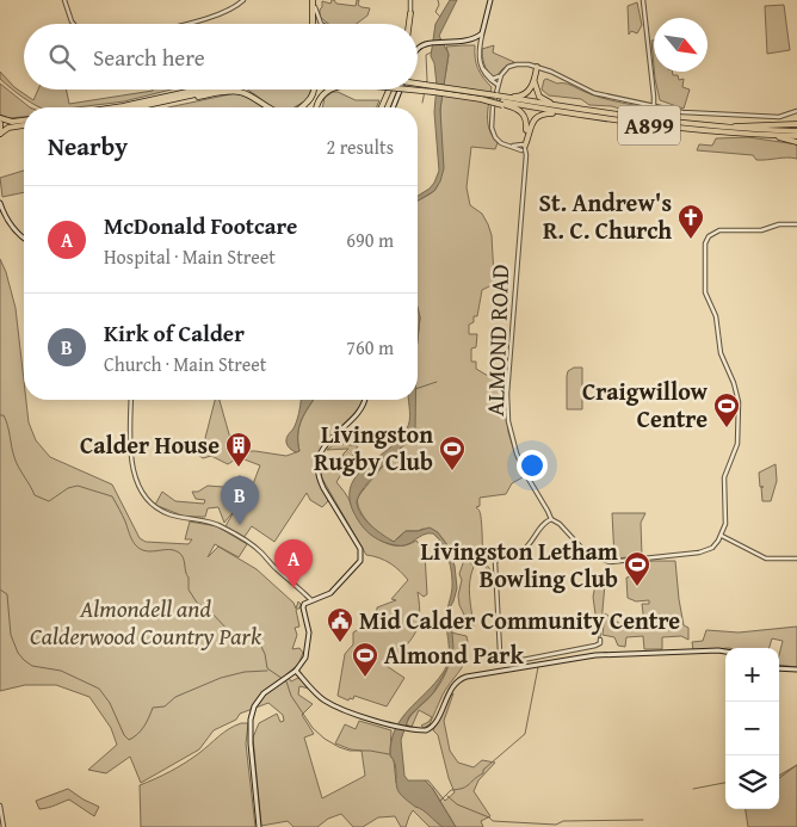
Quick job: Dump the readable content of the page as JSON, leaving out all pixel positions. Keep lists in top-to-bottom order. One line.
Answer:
{"streets":{"main road":["A899"],"street":["ALMOND ROAD"]},"parks":["Almondell and Calderwood Country Park"],"places":{"church":["St. Andrew's R. C. Church"],"sports":["Craigwillow Centre","Livingston Rugby Club","Livingston Letham Bowling Club","Almond Park"],"building":["Calder House"],"public building":["Mid Calder Community Centre"]},"north":"bottom right","page":{"search":"Search here","heading":["Nearby","2 results"],"list":[{"mark":"A","name":"McDonald Footcare","note":"Hospital · Main Street","value":"690 m"},{"mark":"B","name":"Kirk of Calder","note":"Church · Main Street","value":"760 m"}],"pins":["B","A"],"map_buttons":["+","−"]}}
